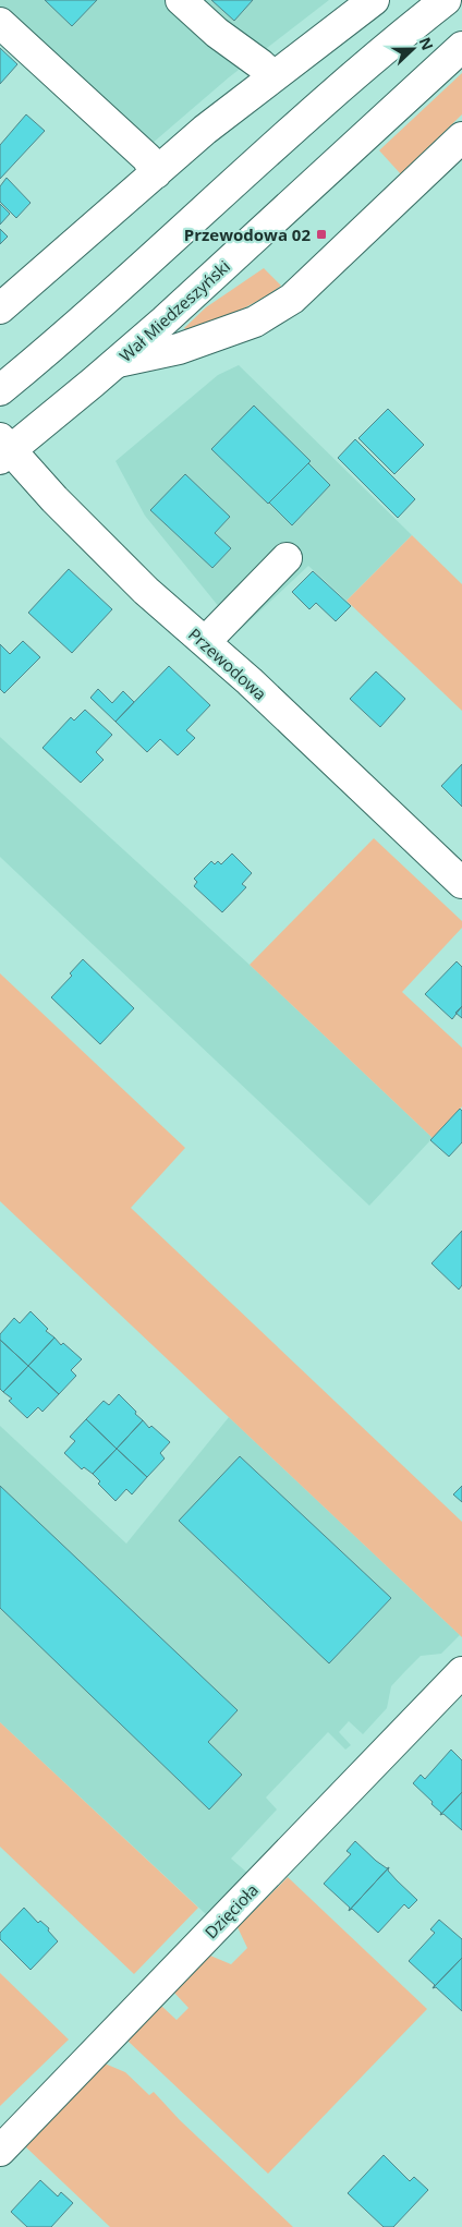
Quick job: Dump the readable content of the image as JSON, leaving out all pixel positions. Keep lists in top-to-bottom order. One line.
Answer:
{"streets":{"street":["Wał Miedzeszyński","Przewodowa","Dzięcioła"]},"crossings":[["Wał Miedzeszyński","Przewodowa"]],"places":{"transit":["Przewodowa 02"]},"north":"right"}
